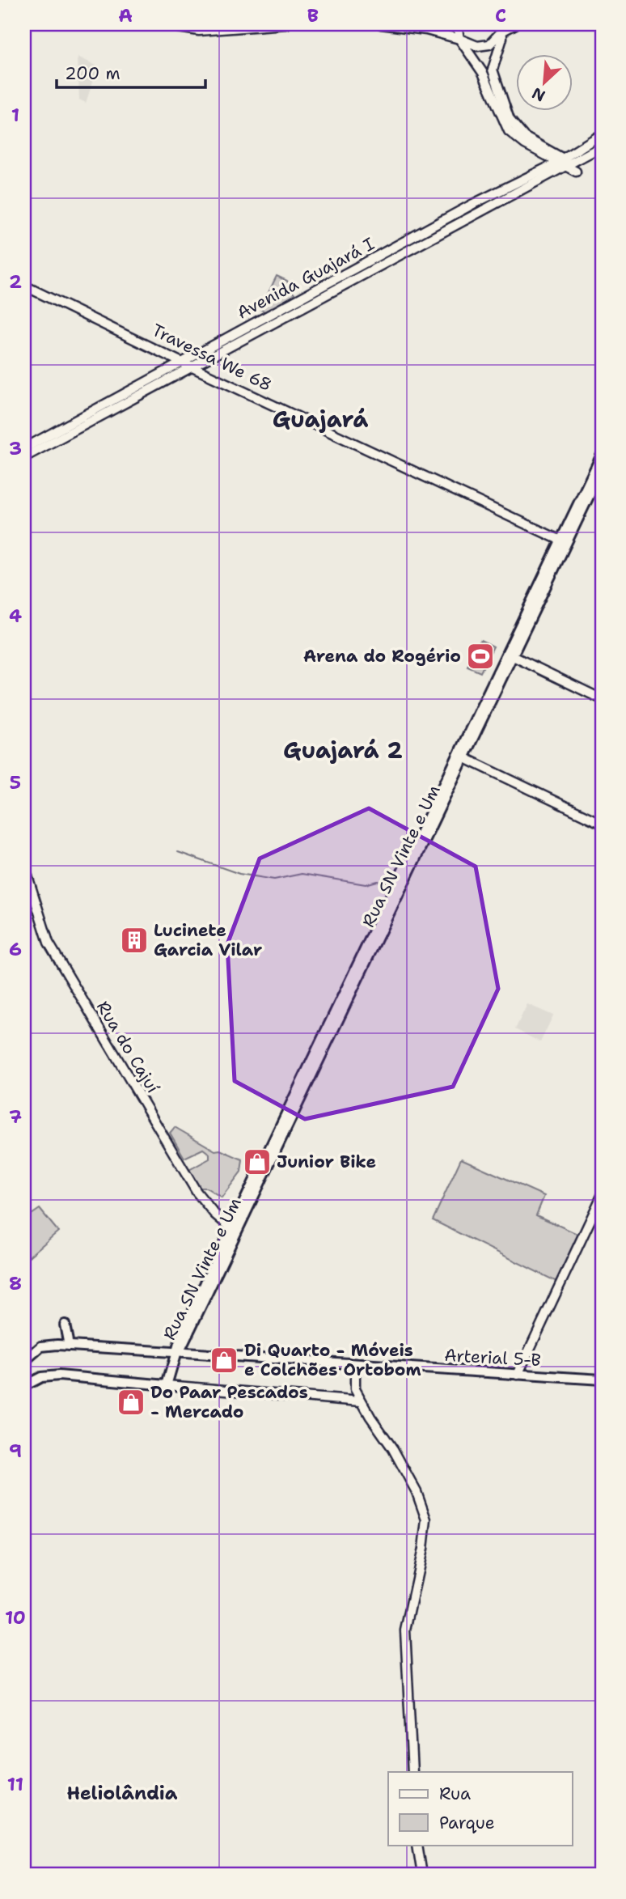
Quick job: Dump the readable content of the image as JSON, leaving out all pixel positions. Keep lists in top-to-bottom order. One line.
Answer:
{"streets":{"main road":["Avenida Guajará I","Travessa We 68","Rua SN Vinte e Um","Rua do Cajuí","Arterial 5-B"]},"crossings":[["Avenida Guajará I","Travessa We 68"],["Travessa We 68","Rua SN Vinte e Um"],["Rua SN Vinte e Um","Rua do Cajuí"],["Rua SN Vinte e Um","Arterial 5-B"]],"districts":["Guajará","Guajará 2","Heliolândia"],"places":{"sports":["Arena do Rogério"],"building":["Lucinete Garcia Vilar"],"shop":["Junior Bike","Di Quarto - Móveis e Colchões Ortobom","Do Paar Pescados - Mercado"]},"legend":["Rua","Parque"],"scale_bar":"200 m","north":"bottom left","grid":{"columns":["A","B","C"],"rows":["1","2","3","4","5","6","7","8","9","10","11"]}}
